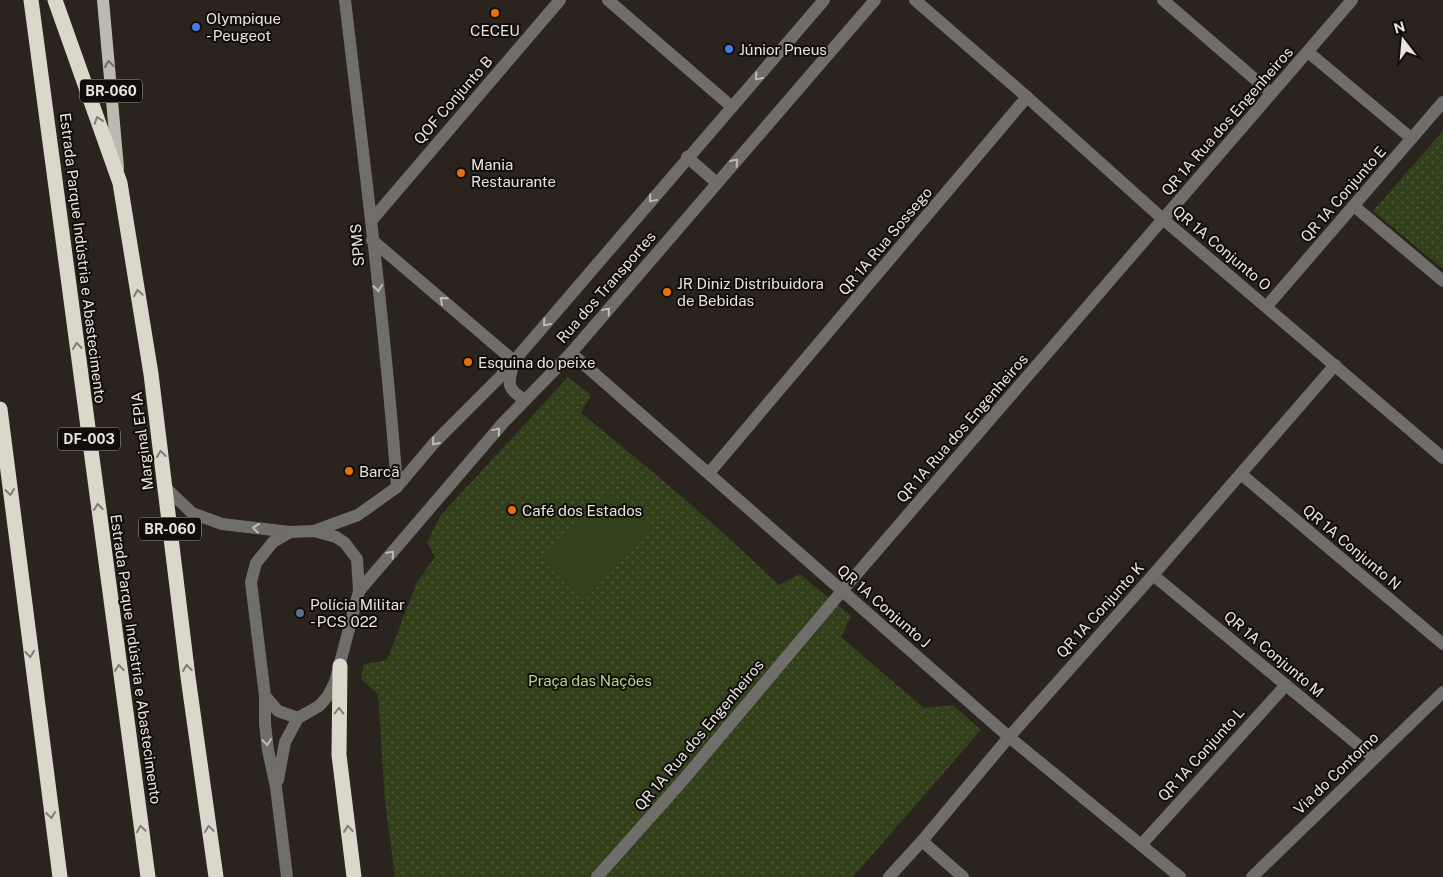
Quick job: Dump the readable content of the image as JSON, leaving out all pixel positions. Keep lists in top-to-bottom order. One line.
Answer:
{"streets":{"highway":["BR-060","Estrada Parque Indústria e Abastecimento","DF-003","Marginal EPIA"],"street":["QOF Conjunto B","QR 1A Rua dos Engenheiros","QR 1A Conjunto E","QR 1A Rua Sossego","SPMS","QR 1A Conjunto O","Rua dos Transportes","QR 1A Conjunto N","QR 1A Conjunto J","QR 1A Conjunto K","QR 1A Conjunto M","QR 1A Conjunto L","Via do Contorno"]},"crossings":[["QOF Conjunto B","SPMS"],["QR 1A Rua dos Engenheiros","QR 1A Conjunto O"],["QR 1A Rua dos Engenheiros","QR 1A Conjunto J"],["QR 1A Conjunto E","QR 1A Conjunto O"],["QR 1A Rua Sossego","QR 1A Conjunto O"],["QR 1A Rua Sossego","QR 1A Conjunto J"],["SPMS","Rua dos Transportes"],["QR 1A Conjunto O","QR 1A Conjunto K"],["Rua dos Transportes","QR 1A Conjunto J"],["QR 1A Conjunto N","QR 1A Conjunto K"],["QR 1A Conjunto J","QR 1A Conjunto K"],["QR 1A Conjunto J","QR 1A Conjunto L"],["QR 1A Conjunto K","QR 1A Conjunto M"],["QR 1A Conjunto M","QR 1A Conjunto L"],["QR 1A Conjunto M","Via do Contorno"]],"one_way":["SPMS","Marginal EPIA"],"parks":["Praça das Nações"],"places":["CECEU","Olympique - Peugeot","Júnior Pneus","Mania Restaurante","JR Diniz Distribuidora de Bebidas","Esquina do peixe","Barcã","Café dos Estados","Polícia Militar - PCS 022"],"north":"top"}
